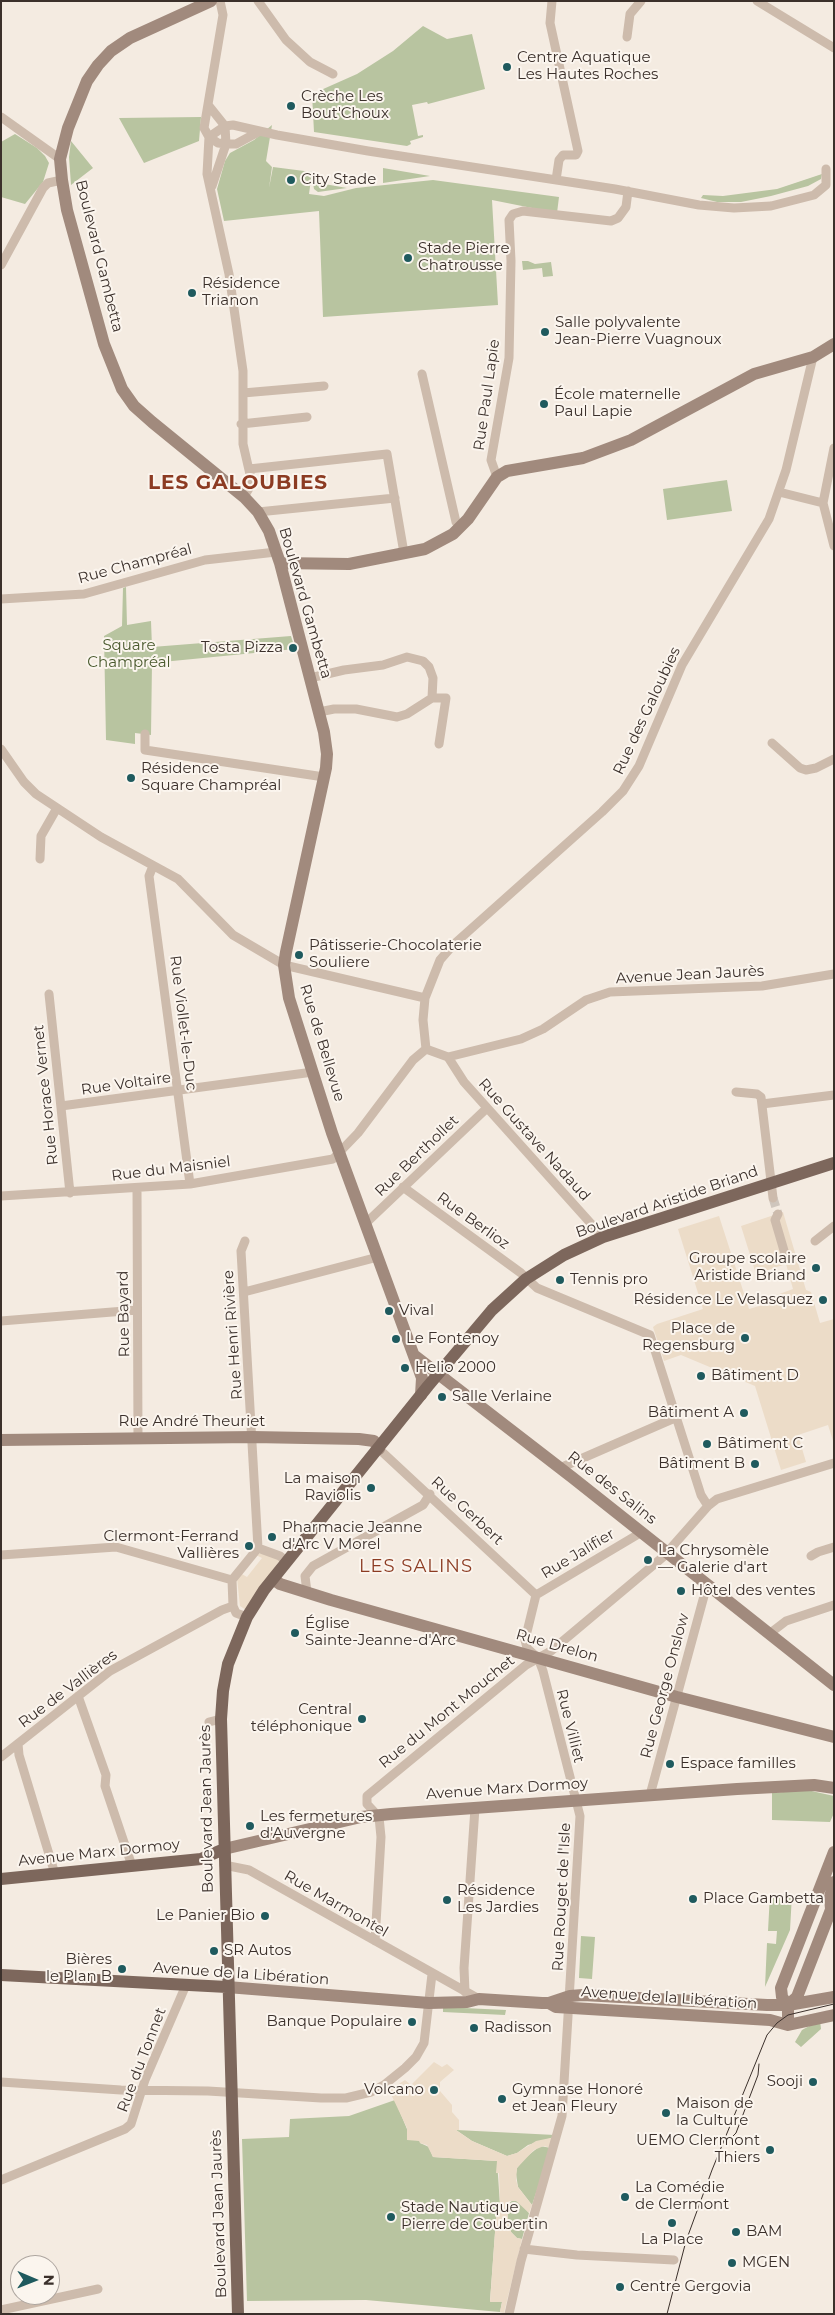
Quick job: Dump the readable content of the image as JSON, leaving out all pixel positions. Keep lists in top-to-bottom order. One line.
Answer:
{"streets":{"main road":["Boulevard Gambetta","Rue de Bellevue","Boulevard Aristide Briand","Rue André Theuriet","Rue des Salins","Rue Drelon","Avenue Marx Dormoy","Boulevard Jean Jaurès","Avenue de la Libération"],"street":["Rue Paul Lapie","Rue Champréal","Rue des Galoubies","Avenue Jean Jaurès","Rue Viollet-le-Duc","Rue Voltaire","Rue Horace Vernet","Rue Gustave Nadaud","Rue Berthollet","Rue du Maisniel","Rue Berlioz","Rue Bayard","Rue Henri Rivière","Rue Gerbert","Rue Jalifier","Rue George Onslow","Rue de Vallières","Rue du Mont Mouchet","Rue Villiet","Rue Rouget de l'Isle","Rue Marmontel","Rue du Tonnet"]},"crossings":[["Boulevard Gambetta","Rue Champréal"],["Boulevard Gambetta","Rue de Bellevue"],["Avenue Jean Jaurès","Rue Gustave Nadaud"],["Rue Viollet-le-Duc","Rue Voltaire"],["Rue Viollet-le-Duc","Rue du Maisniel"],["Rue de Bellevue","Rue Voltaire"],["Rue de Bellevue","Rue Berthollet"],["Rue de Bellevue","Rue du Maisniel"],["Rue de Bellevue","Boulevard Jean Jaurès"],["Rue Voltaire","Rue Horace Vernet"],["Rue Horace Vernet","Rue du Maisniel"],["Rue Gustave Nadaud","Rue Berthollet"],["Rue Gustave Nadaud","Boulevard Aristide Briand"],["Rue Berthollet","Rue Berlioz"],["Rue du Maisniel","Rue Bayard"],["Boulevard Aristide Briand","Rue Berlioz"],["Boulevard Aristide Briand","Rue des Salins"],["Boulevard Aristide Briand","Boulevard Jean Jaurès"],["Rue Berlioz","Rue du Mont Mouchet"],["Rue Bayard","Rue André Theuriet"],["Rue Henri Rivière","Rue André Theuriet"],["Rue André Theuriet","Rue Gerbert"],["Rue André Theuriet","Boulevard Jean Jaurès"],["Rue des Salins","Rue Jalifier"],["Rue des Salins","Rue George Onslow"],["Rue des Salins","Rue du Mont Mouchet"],["Rue des Salins","Boulevard Jean Jaurès"],["Rue Gerbert","Rue Jalifier"],["Rue Gerbert","Boulevard Jean Jaurès"],["Rue Jalifier","Rue Drelon"],["Rue Jalifier","Rue du Mont Mouchet"],["Rue Jalifier","Rue Villiet"],["Rue Drelon","Rue George Onslow"],["Rue Drelon","Rue du Mont Mouchet"],["Rue Drelon","Rue Villiet"],["Rue Drelon","Boulevard Jean Jaurès"],["Rue George Onslow","Avenue Marx Dormoy"],["Rue du Mont Mouchet","Rue Villiet"],["Rue du Mont Mouchet","Avenue Marx Dormoy"],["Rue Villiet","Avenue Marx Dormoy"],["Rue Villiet","Rue Rouget de l'Isle"],["Avenue Marx Dormoy","Boulevard Jean Jaurès"],["Avenue Marx Dormoy","Rue Rouget de l'Isle"],["Avenue Marx Dormoy","Rue Marmontel"],["Boulevard Jean Jaurès","Rue Marmontel"],["Boulevard Jean Jaurès","Avenue de la Libération"],["Rue Rouget de l'Isle","Avenue de la Libération"],["Rue Marmontel","Avenue de la Libération"],["Avenue de la Libération","Rue du Tonnet"]],"districts":["LES GALOUBIES","LES SALINS"],"parks":["Square Champréal"],"places":["Centre Aquatique Les Hautes Roches","Crèche Les Bout'Choux","City Stade","Stade Pierre Chatrousse","Résidence Trianon","Salle polyvalente Jean-Pierre Vuagnoux","École maternelle Paul Lapie","Tosta Pizza","Résidence Square Champréal","Pâtisserie-Chocolaterie Souliere","Groupe scolaire Aristide Briand","Tennis pro","Résidence Le Velasquez","Vival","Place de Regensburg","Le Fontenoy","Helio 2000","Bâtiment D","Salle Verlaine","Bâtiment A","Bâtiment C","Bâtiment B","La maison Raviolis","Pharmacie Jeanne d'Arc V Morel","Clermont-Ferrand Vallières","La Chrysomèle — Galerie d'art","Hôtel des ventes","Église Sainte-Jeanne-d'Arc","Central téléphonique","Espace familles","Les fermetures d'Auvergne","Place Gambetta","Résidence Les Jardies","Le Panier Bio","SR Autos","Bières le Plan B","Banque Populaire","Radisson","Sooji","Volcano","Gymnase Honoré et Jean Fleury","Maison de la Culture","UEMO Clermont Thiers","La Comédie de Clermont","Stade Nautique Pierre de Coubertin","La Place","BAM","MGEN","Centre Gergovia"],"north":"right"}
